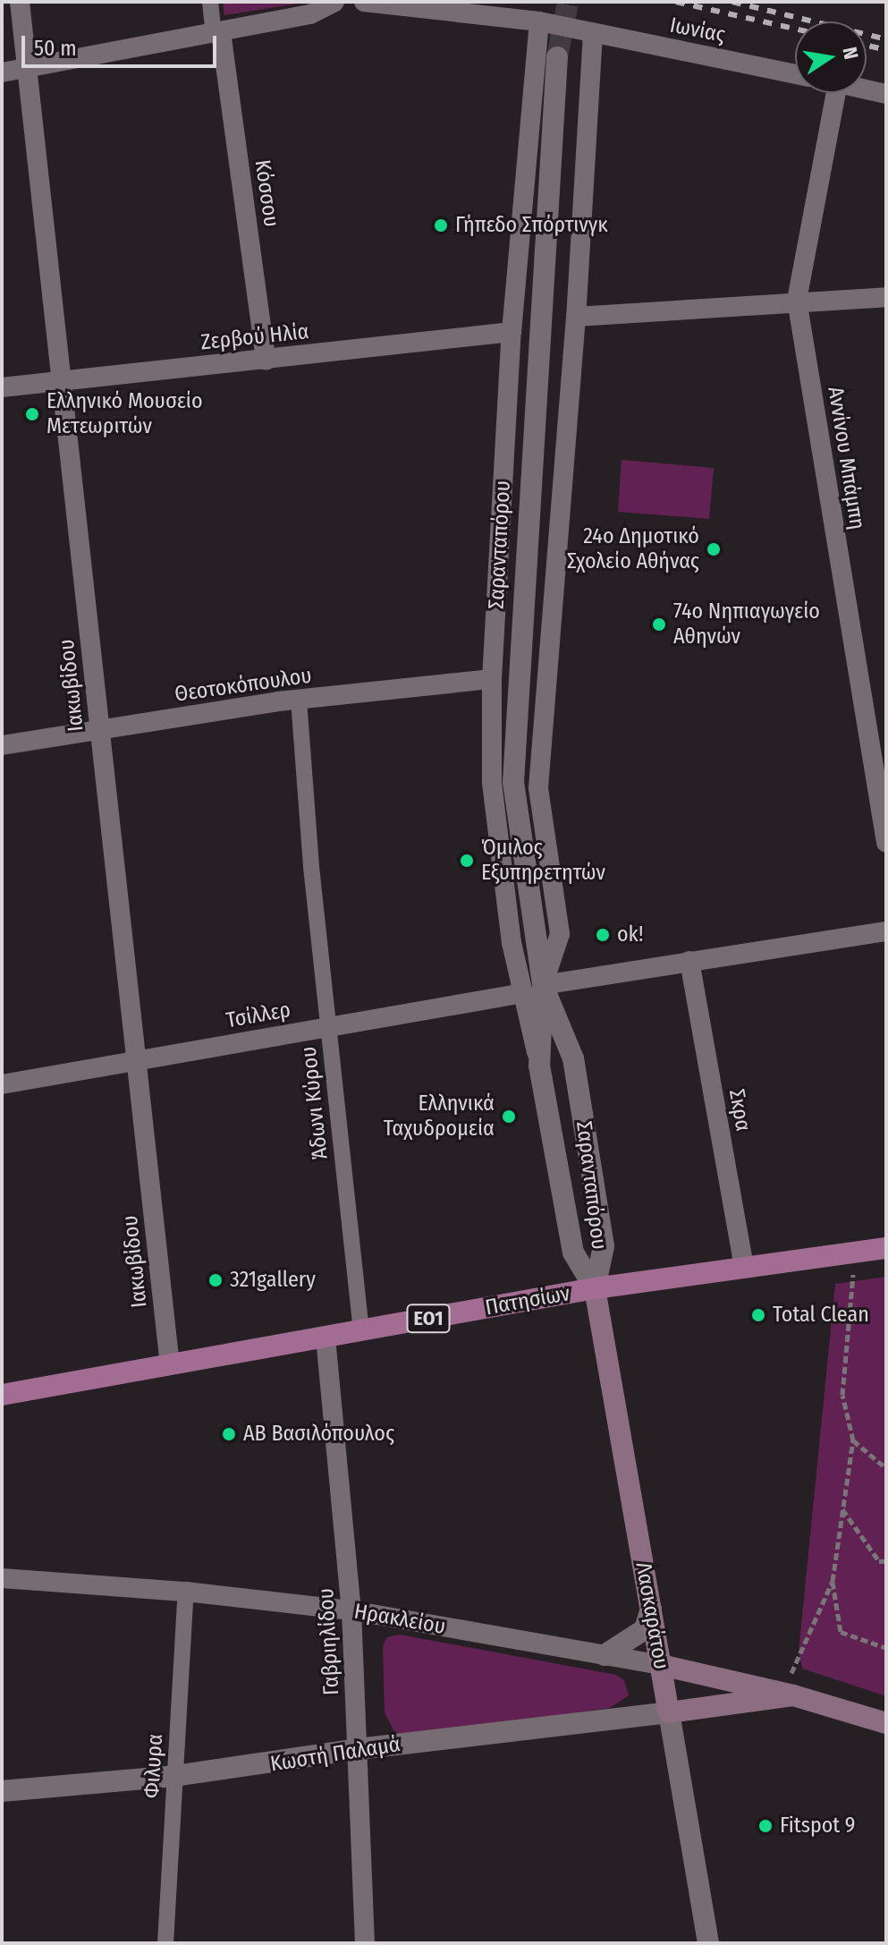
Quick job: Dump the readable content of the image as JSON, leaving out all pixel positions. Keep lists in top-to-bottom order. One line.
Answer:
{"streets":{"main road":["Πατησίων","ΕΟ1","Λασκαράτου","Ηρακλείου"],"street":["Ιωνίας","Κόσσου","Ζερβού Ηλία","Αννίνου Μπάμπη","Σαρανταπόρου","Ιακωβίδου","Θεοτοκόπουλου","Τσίλλερ","Άδωνι Κύρου","Σκρα","Γαβριηλίδου","Κωστή Παλαμά","Φιλυρα"]},"crossings":[["Ιωνίας","Σαρανταπόρου"],["Κόσσου","Ζερβού Ηλία"],["Ζερβού Ηλία","Σαρανταπόρου"],["Ζερβού Ηλία","Ιακωβίδου"],["Σαρανταπόρου","Θεοτοκόπουλου"],["Σαρανταπόρου","Τσίλλερ"],["Σαρανταπόρου","Πατησίων"],["Σαρανταπόρου","Λασκαράτου"],["Ιακωβίδου","Θεοτοκόπουλου"],["Ιακωβίδου","Τσίλλερ"],["Ιακωβίδου","Πατησίων"],["Θεοτοκόπουλου","Άδωνι Κύρου"],["Τσίλλερ","Άδωνι Κύρου"],["Τσίλλερ","Σκρα"],["Άδωνι Κύρου","Πατησίων"],["Σκρα","Πατησίων"],["Πατησίων","Λασκαράτου"],["Πατησίων","Γαβριηλίδου"],["Λασκαράτου","Ηρακλείου"],["Λασκαράτου","Κωστή Παλαμά"],["Ηρακλείου","Γαβριηλίδου"],["Ηρακλείου","Κωστή Παλαμά"],["Ηρακλείου","Φιλυρα"],["Γαβριηλίδου","Κωστή Παλαμά"],["Κωστή Παλαμά","Φιλυρα"]],"places":["Γήπεδο Σπόρτινγκ","Ελληνικό Μουσείο Μετεωριτών","24ο Δημοτικό Σχολείο Αθήνας","74ο Νηπιαγωγείο Αθηνών","Όμιλος Εξυπηρετητών","ok!","Ελληνικά Ταχυδρομεία","321gallery","Total Clean","ΑΒ Βασιλόπουλος","Fitspot 9"],"scale_bar":"50 m","north":"right"}
